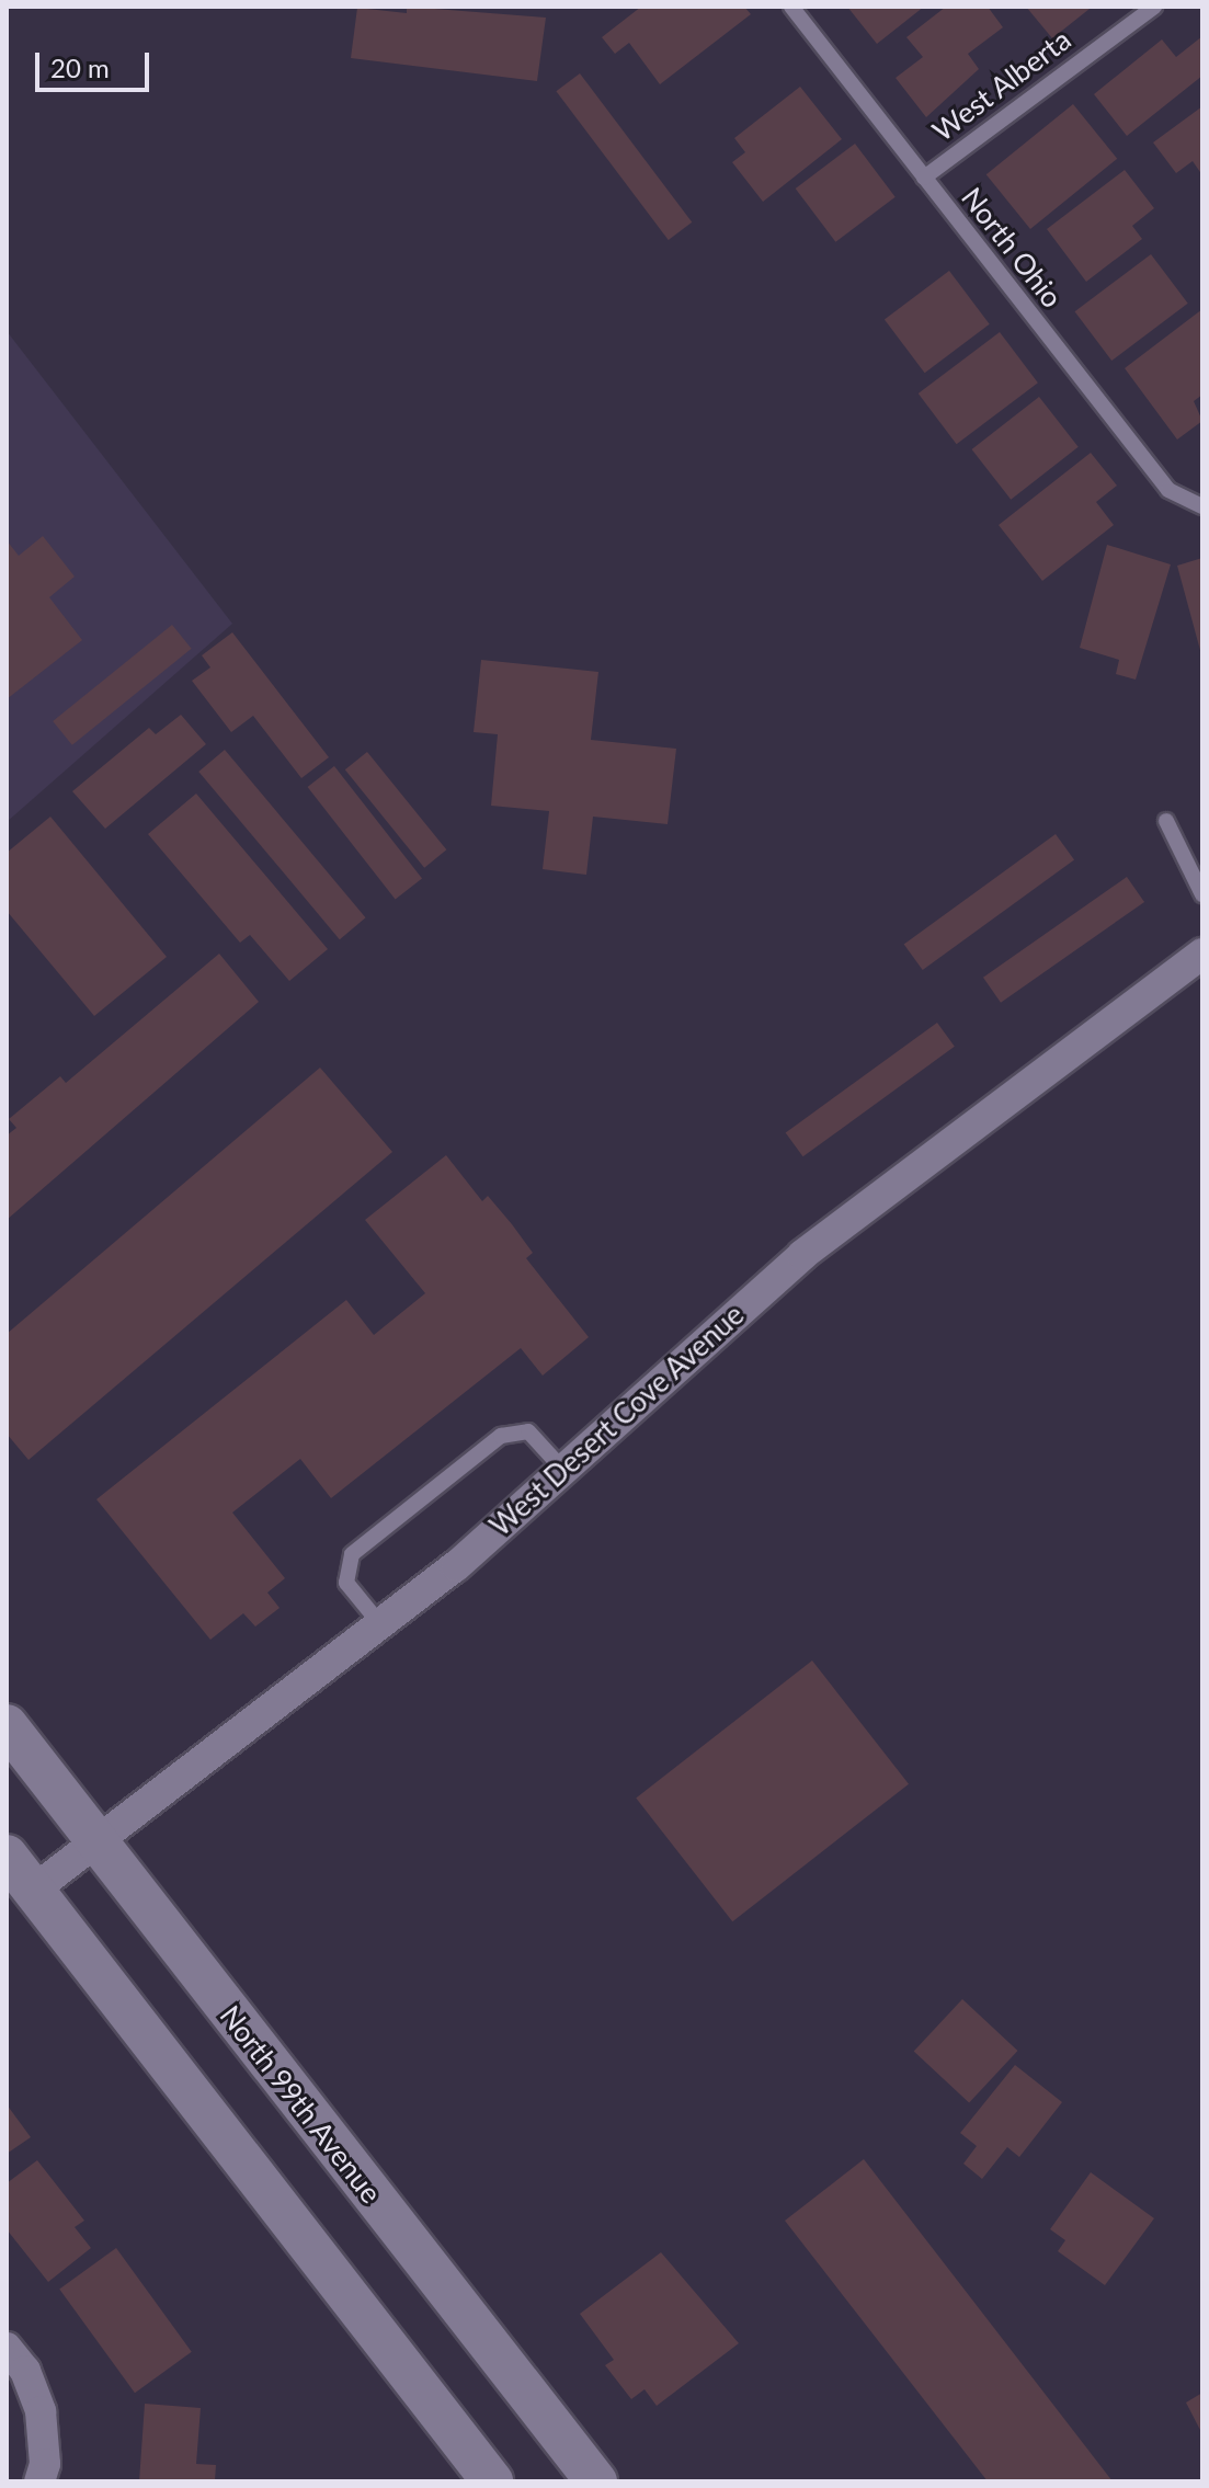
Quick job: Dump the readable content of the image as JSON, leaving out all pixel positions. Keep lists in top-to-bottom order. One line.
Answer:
{"streets":{"main road":["North 99th Avenue"],"street":["West Desert Cove Avenue"],"lane":["West Alberta","North Ohio"]},"crossings":[["West Alberta","North Ohio"],["West Desert Cove Avenue","North 99th Avenue"]],"scale_bar":"20 m"}
